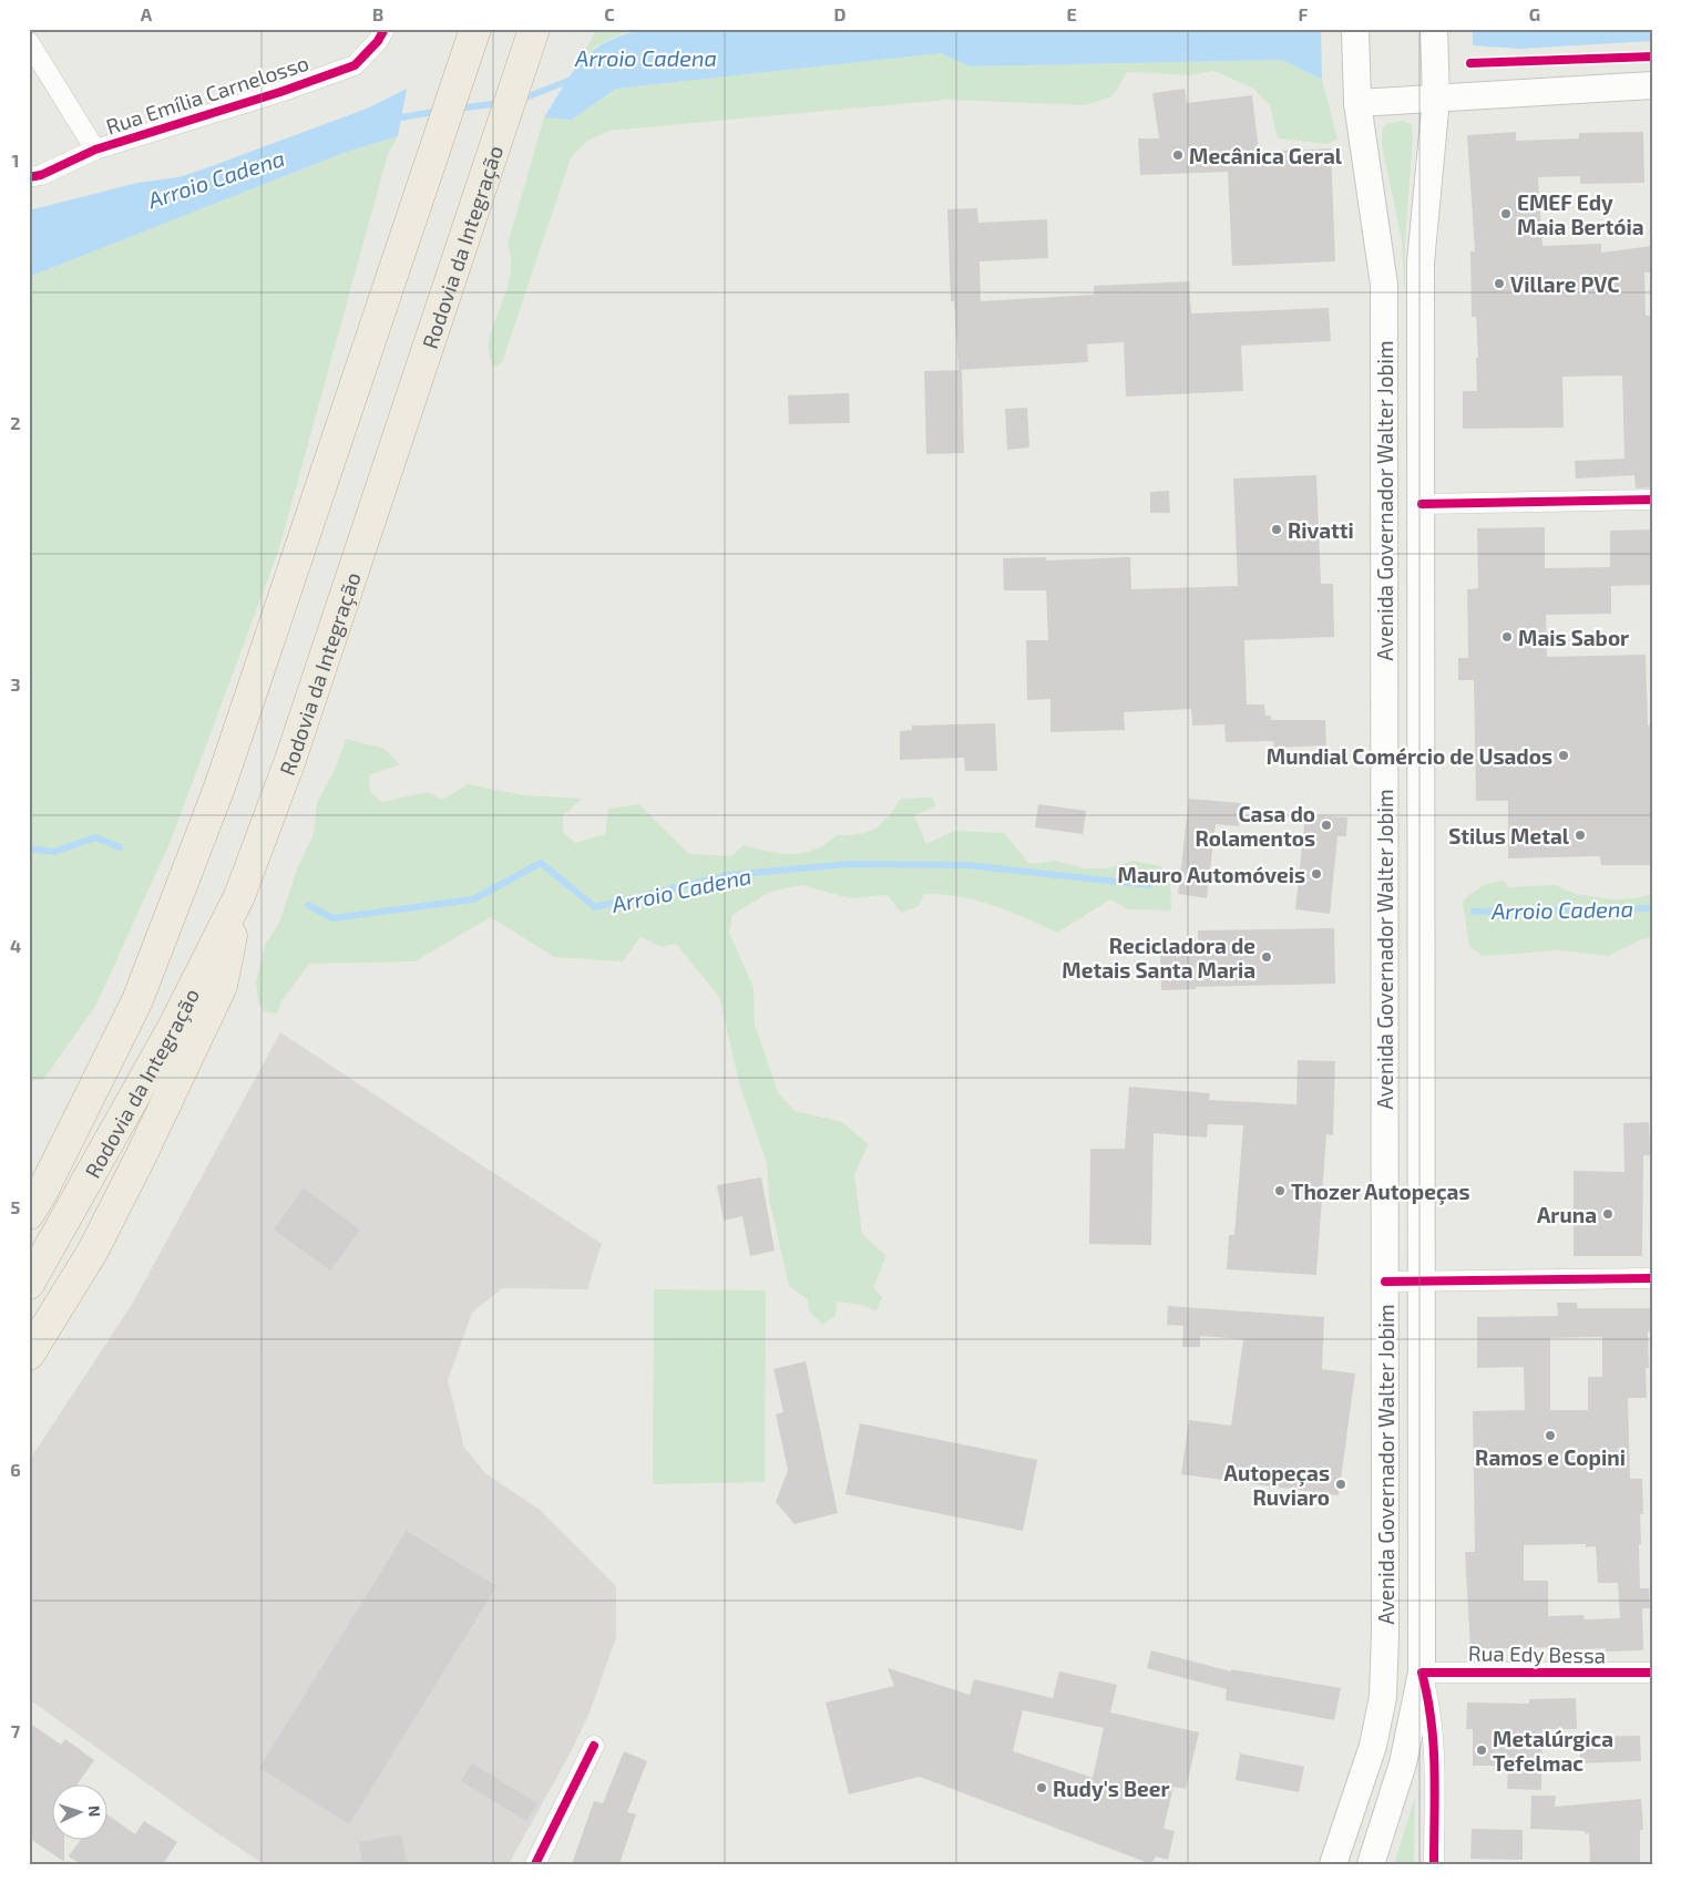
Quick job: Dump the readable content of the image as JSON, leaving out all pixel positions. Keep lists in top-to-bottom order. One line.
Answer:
{"streets":{"highway":["Rodovia da Integração"],"main road":["Avenida Governador Walter Jobim"],"street":["Rua Emília Carnelosso","Rua Edy Bessa"]},"crossings":[["Avenida Governador Walter Jobim","Rua Edy Bessa"]],"water":["Arroio Cadena"],"places":["Mecânica Geral","EMEF Edy Maia Bertóia","Villare PVC","Rivatti","Mais Sabor","Mundial Comércio de Usados","Casa do Rolamentos","Stilus Metal","Mauro Automóveis","Recicladora de Metais Santa Maria","Thozer Autopeças","Aruna","Ramos e Copini","Autopeças Ruviaro","Metalúrgica Tefelmac","Rudy's Beer"],"north":"right","grid":{"columns":["A","B","C","D","E","F","G"],"rows":["1","2","3","4","5","6","7"]}}
